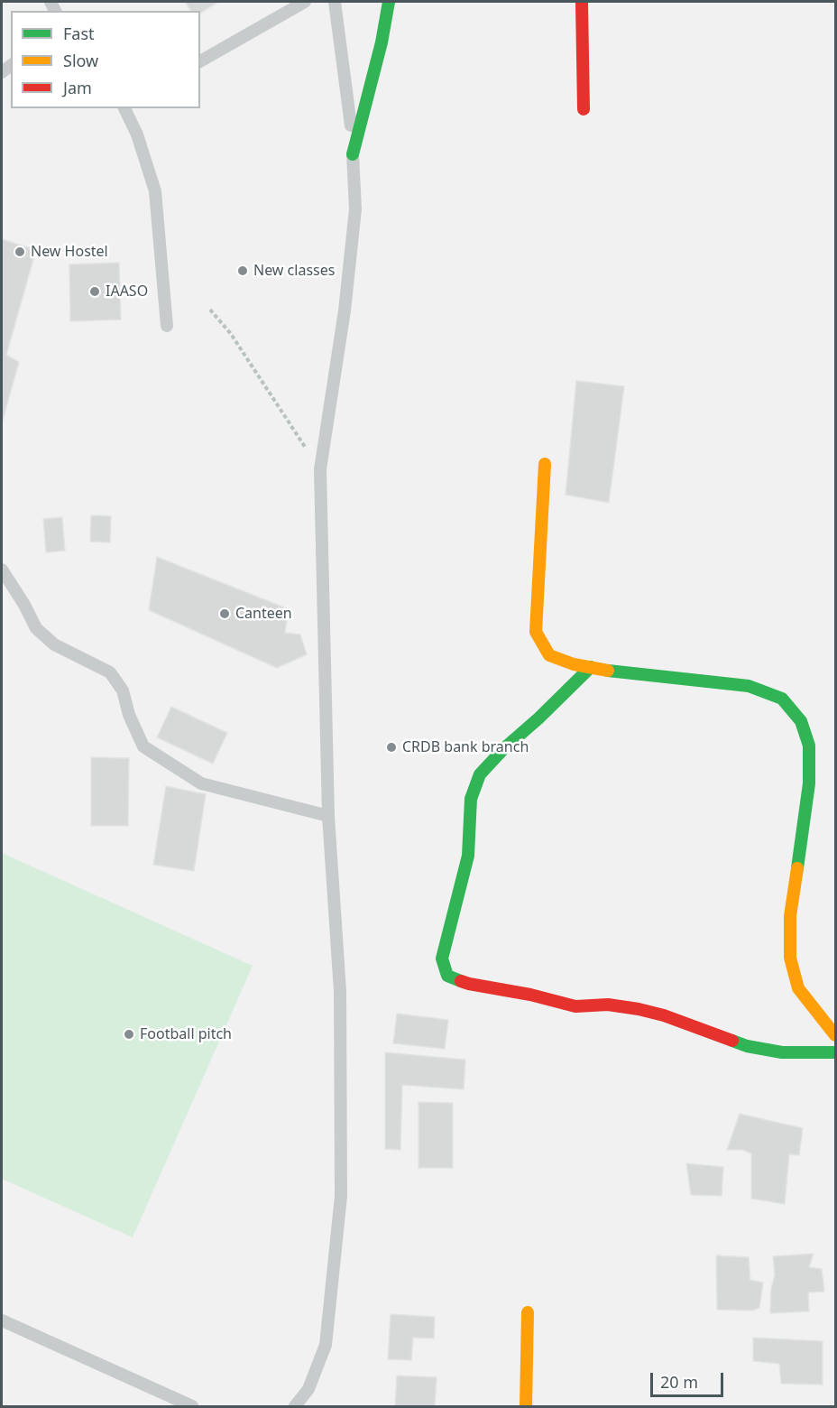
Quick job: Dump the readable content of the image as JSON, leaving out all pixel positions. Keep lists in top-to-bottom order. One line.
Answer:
{"places":["New Hostel","New classes","IAASO","Canteen","CRDB bank branch","Football pitch"],"legend":["Fast","Slow","Jam"],"scale_bar":"20 m"}
